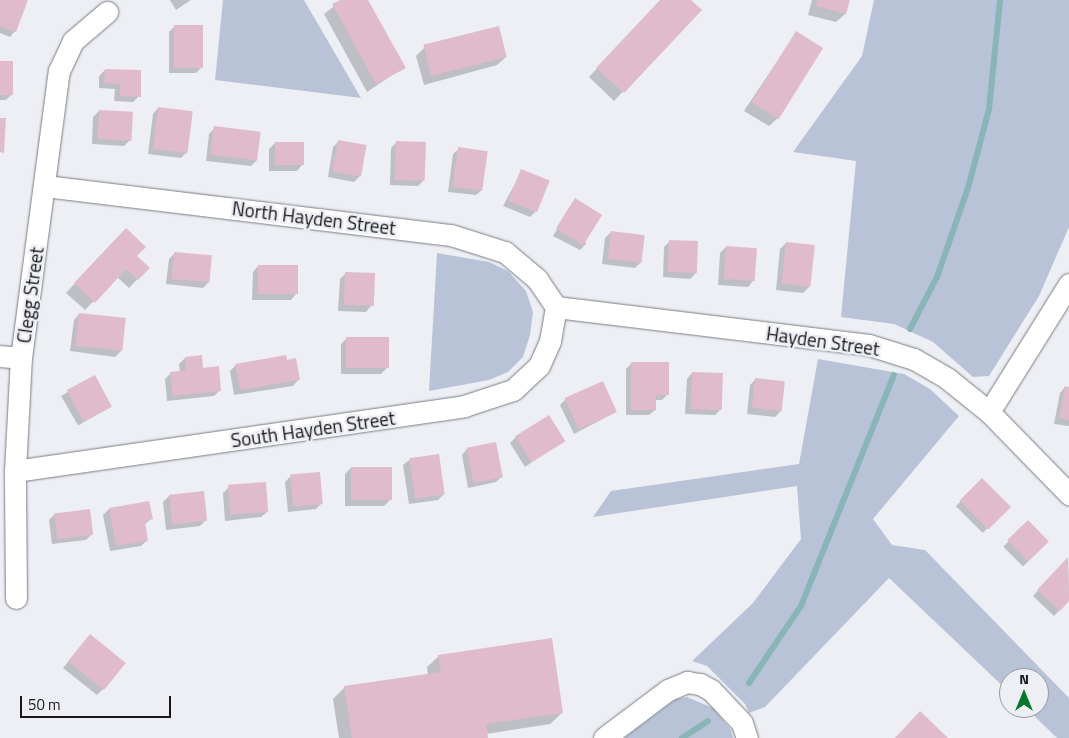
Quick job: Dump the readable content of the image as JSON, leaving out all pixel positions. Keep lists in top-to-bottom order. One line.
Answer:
{"streets":{"street":["North Hayden Street","Clegg Street","Hayden Street","South Hayden Street"]},"crossings":[["North Hayden Street","Clegg Street"],["North Hayden Street","Hayden Street"],["North Hayden Street","South Hayden Street"],["Clegg Street","South Hayden Street"],["Hayden Street","South Hayden Street"]],"scale_bar":"50 m","north":"top"}
